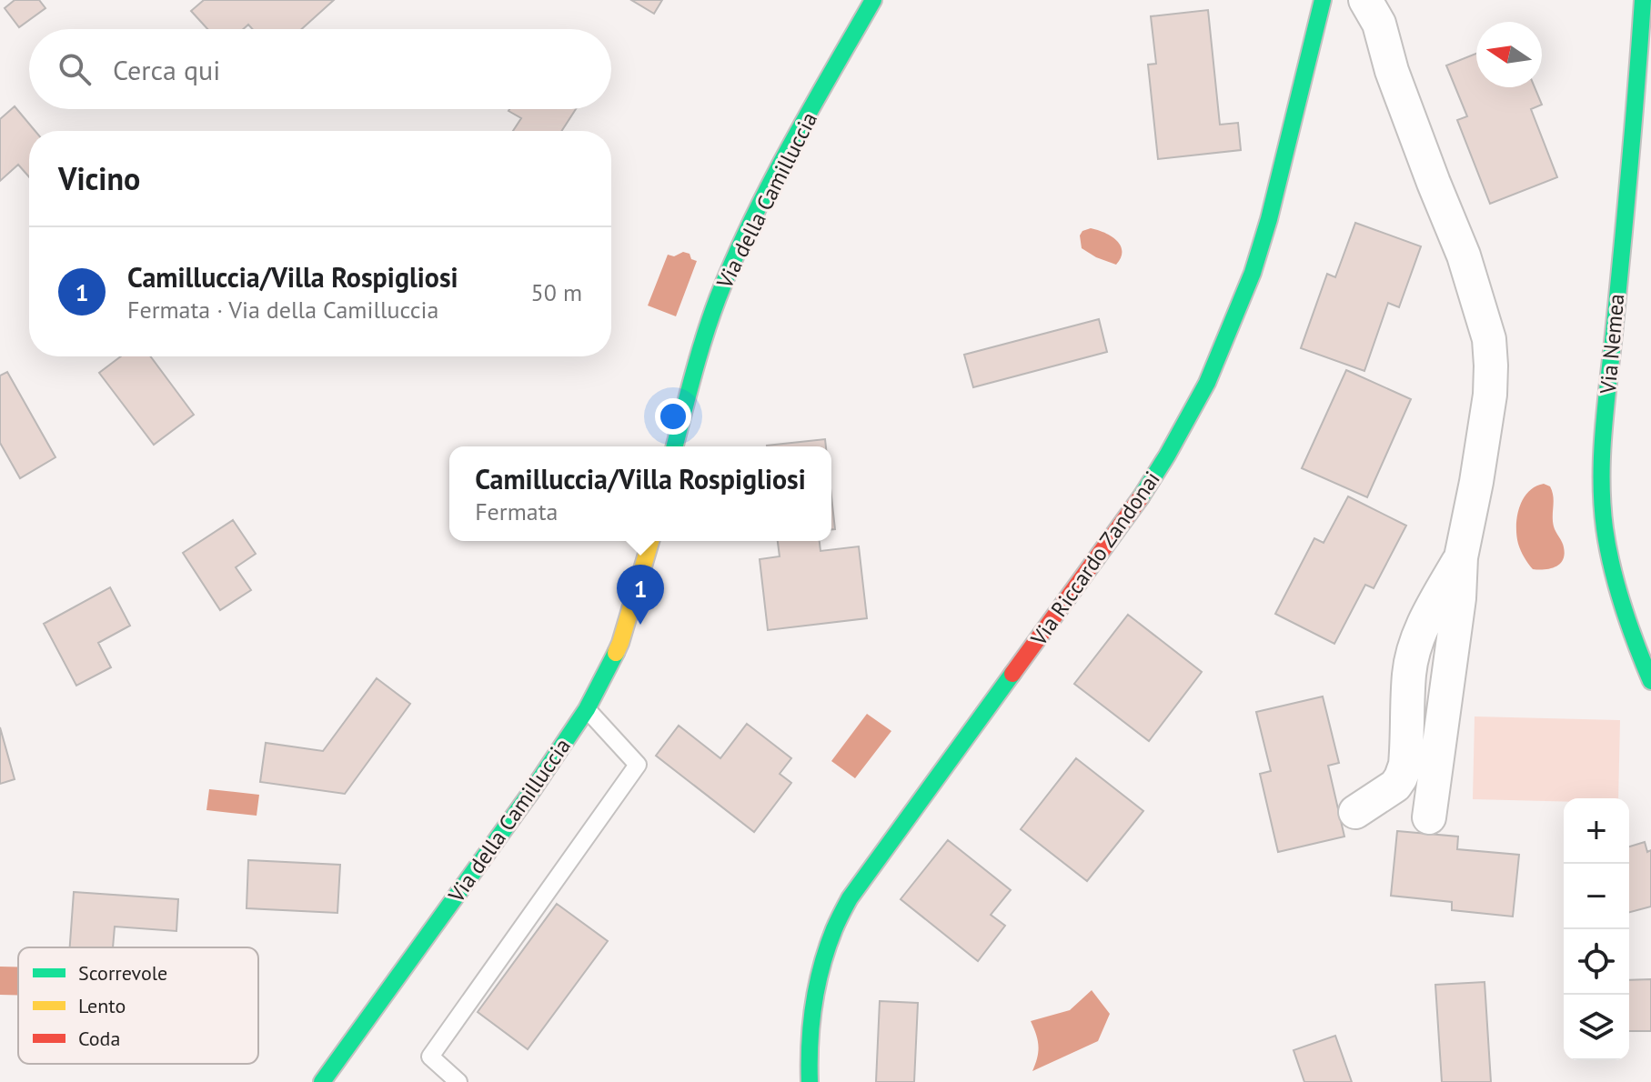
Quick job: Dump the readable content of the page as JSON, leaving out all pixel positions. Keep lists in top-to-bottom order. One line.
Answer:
{"streets":{"street":["Via della Camilluccia","Via Nemea","Via Riccardo Zandonai"]},"legend":["Scorrevole","Lento","Coda"],"north":"left","page":{"search":"Cerca qui","heading":"Vicino","list":[{"mark":"1","name":"Camilluccia/Villa Rospigliosi","note":"Fermata · Via della Camilluccia","value":"50 m"}],"popup":["Camilluccia/Villa Rospigliosi","Fermata"],"pins":"1","map_buttons":["+","−"]}}
